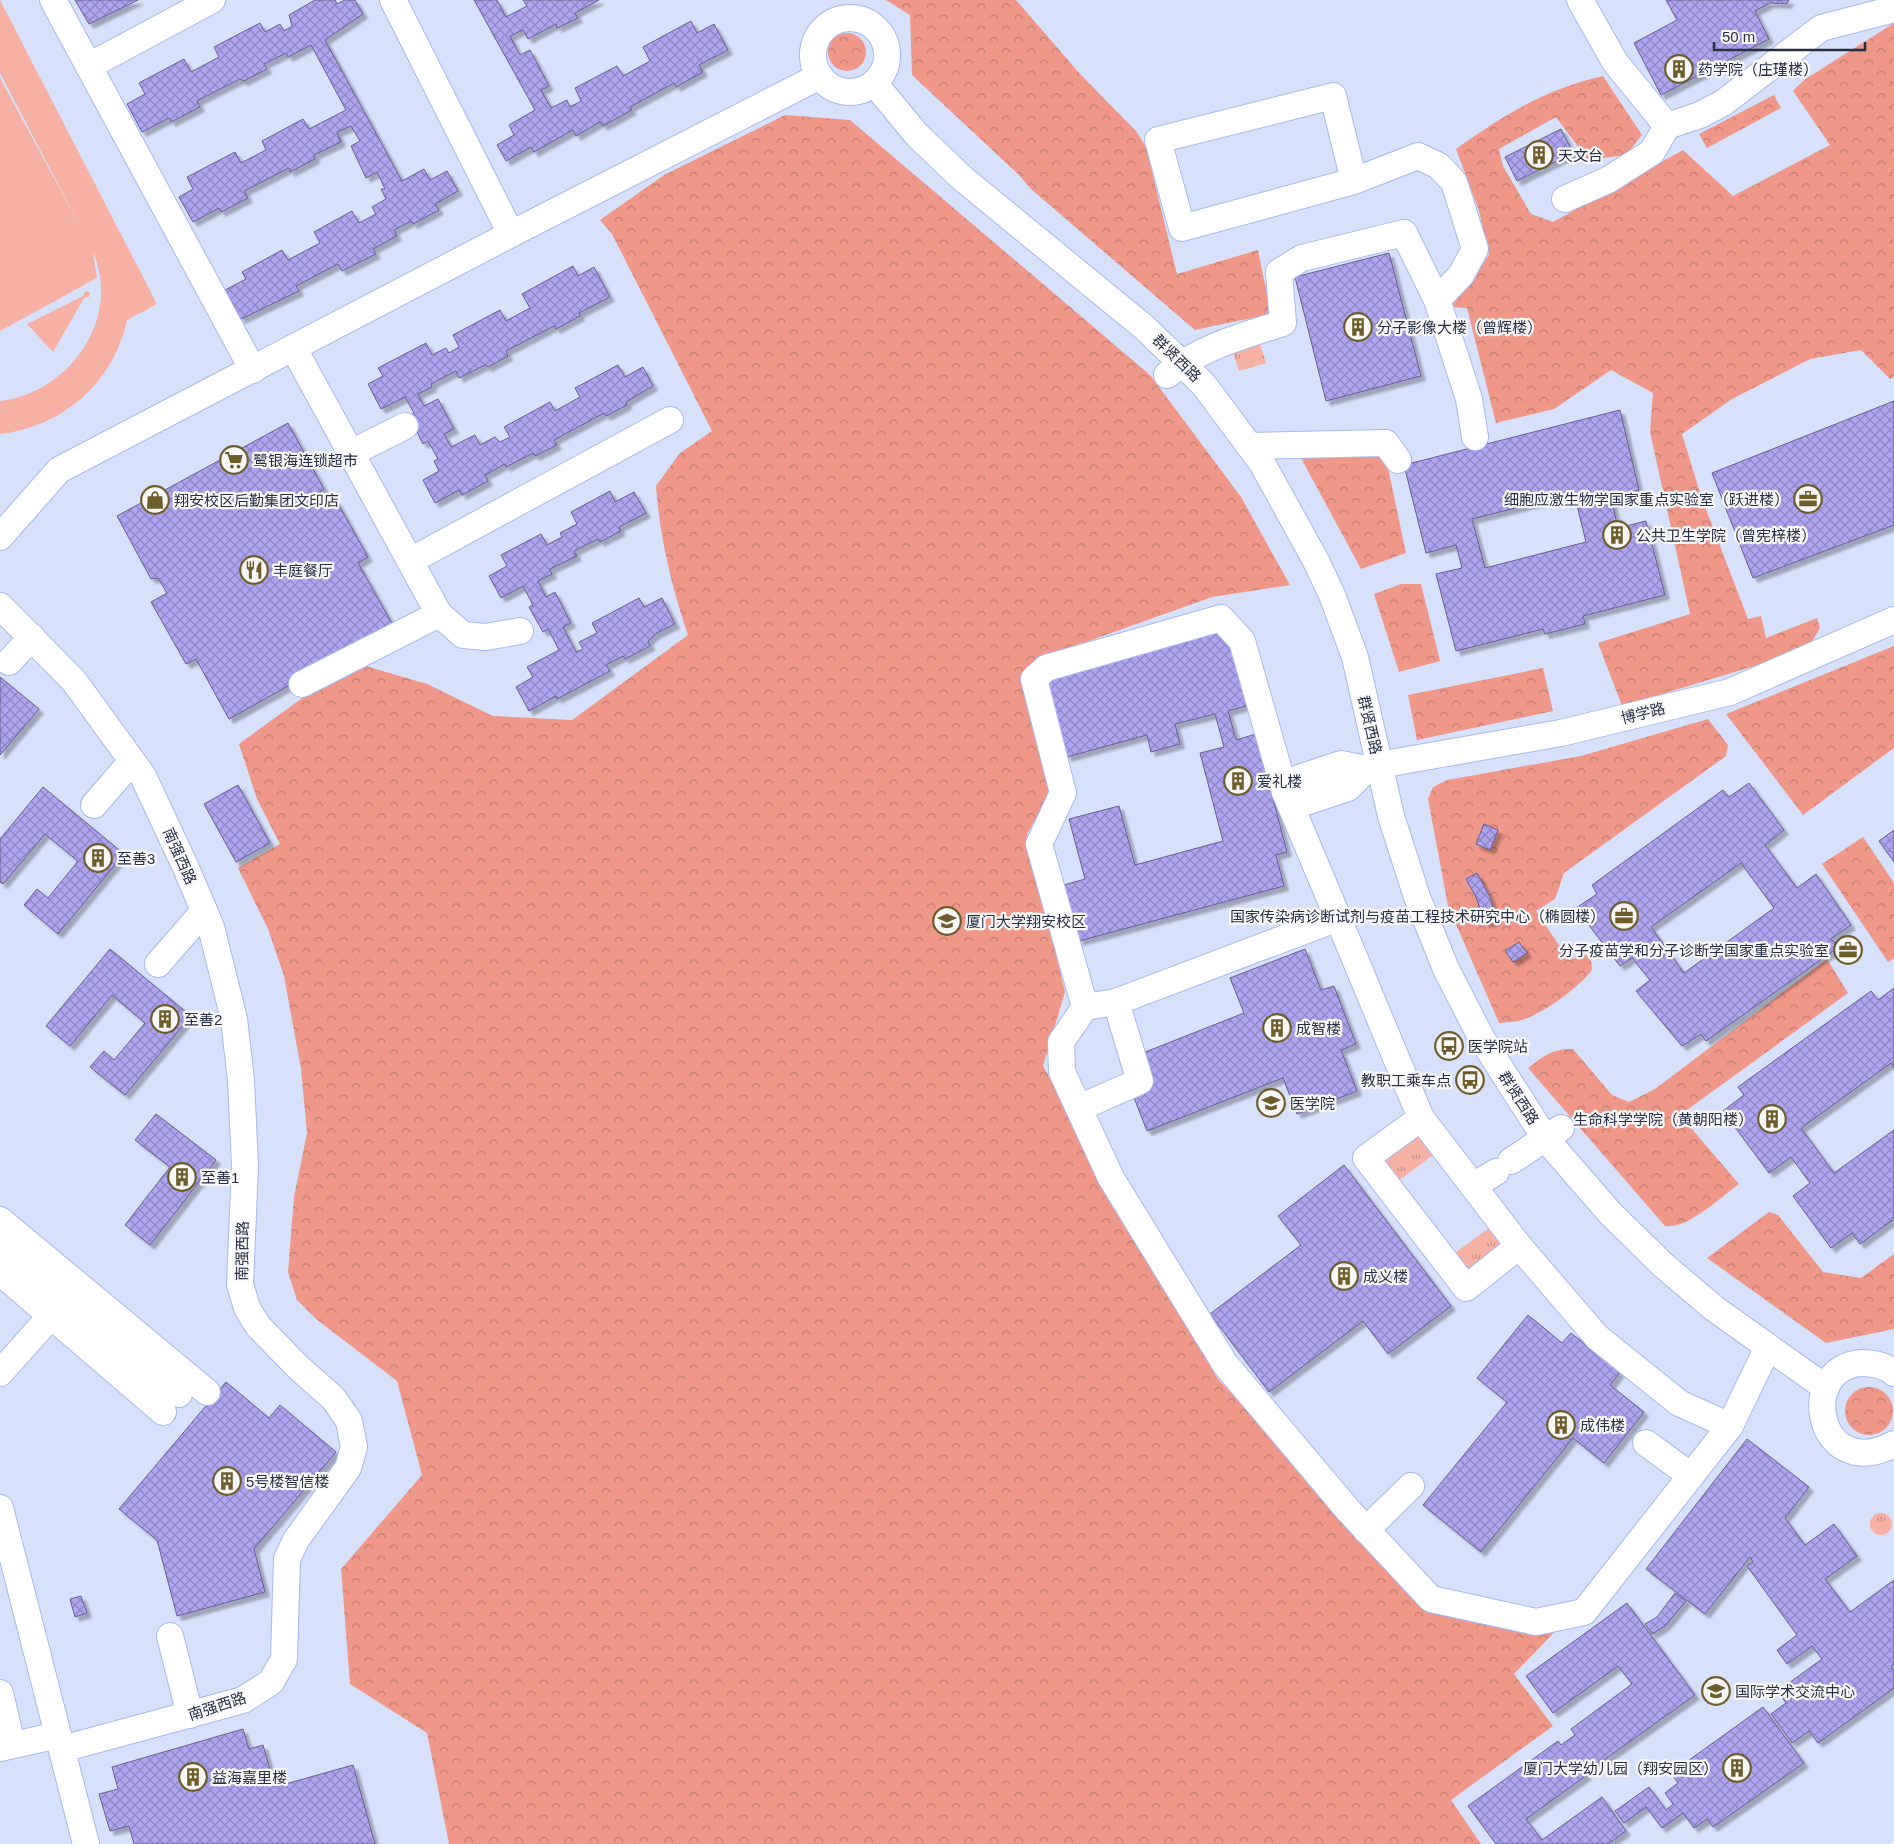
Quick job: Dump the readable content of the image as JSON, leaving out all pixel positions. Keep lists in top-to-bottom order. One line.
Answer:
{"streets":{"street":["群贤西路","博学路","南强西路"]},"crossings":[["群贤西路","博学路"]],"places":{"building":["药学院（庄瑾楼）","天文台","分子影像大楼（曾辉楼）","公共卫生学院（曾宪梓楼）","爱礼楼","至善3","至善2","成智楼","生命科学学院（黄朝阳楼）","至善1","成义楼","成伟楼","5号楼智信楼","厦门大学幼儿园（翔安园区）","益海嘉里楼"],"supermarket":["鹭银海连锁超市"],"office":["细胞应激生物学国家重点实验室（跃进楼）","国家传染病诊断试剂与疫苗工程技术研究中心（椭圆楼）","分子疫苗学和分子诊断学国家重点实验室"],"shop":["翔安校区后勤集团文印店"],"restaurant":["丰庭餐厅"],"school or university":["厦门大学翔安校区","医学院","国际学术交流中心"],"bus stop":["医学院站","教职工乘车点"]},"scale_bar":"50 m"}
